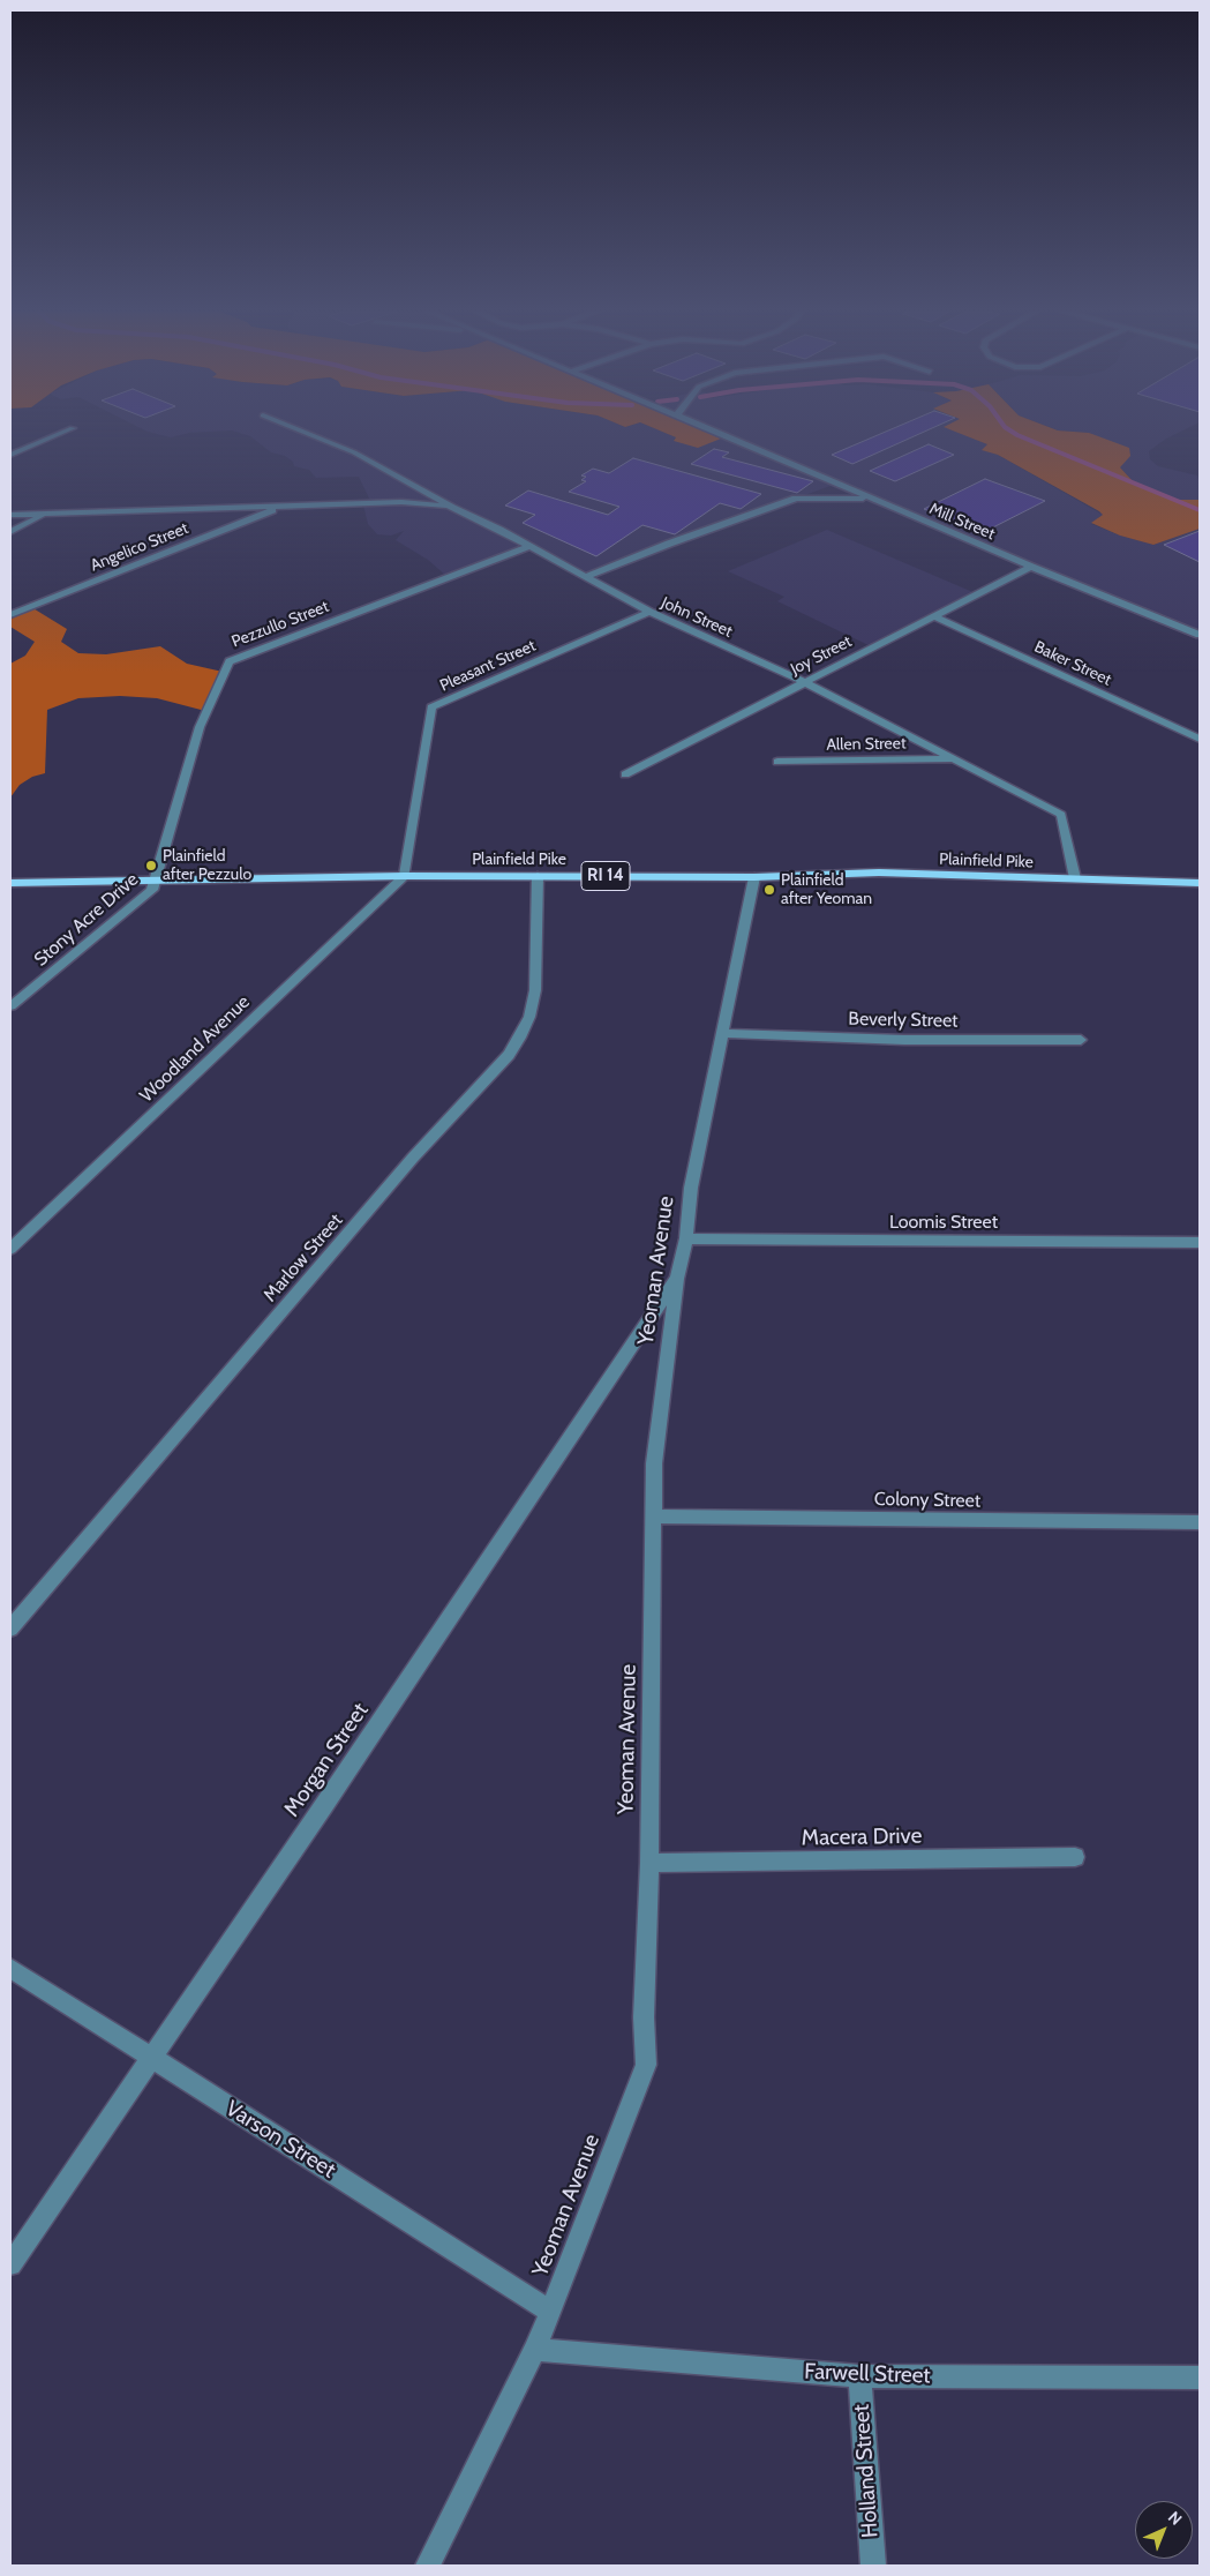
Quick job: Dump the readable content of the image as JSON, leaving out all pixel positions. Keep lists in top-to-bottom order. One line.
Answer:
{"streets":{"main road":["Plainfield Pike","RI 14"],"street":["Mill Street","Angelico Street","John Street","Pezzullo Street","Joy Street","Baker Street","Pleasant Street","Allen Street","Stony Acre Drive","Beverly Street","Woodland Avenue","Loomis Street","Marlow Street","Yeoman Avenue","Colony Street","Morgan Street","Macera Drive","Varson Street","Farwell Street","Holland Street"]},"crossings":[["Mill Street","Joy Street"],["John Street","Pezzullo Street"],["John Street","Joy Street"],["John Street","Pleasant Street"],["John Street","Allen Street"],["John Street","Plainfield Pike"],["Pezzullo Street","Plainfield Pike"],["Pezzullo Street","Stony Acre Drive"],["Joy Street","Baker Street"],["Pleasant Street","Plainfield Pike"],["Pleasant Street","Woodland Avenue"],["Plainfield Pike","Stony Acre Drive"],["Plainfield Pike","Woodland Avenue"],["Plainfield Pike","Marlow Street"],["Plainfield Pike","Yeoman Avenue"],["Beverly Street","Yeoman Avenue"],["Loomis Street","Yeoman Avenue"],["Yeoman Avenue","Colony Street"],["Yeoman Avenue","Morgan Street"],["Yeoman Avenue","Macera Drive"],["Yeoman Avenue","Varson Street"],["Yeoman Avenue","Farwell Street"],["Morgan Street","Varson Street"],["Farwell Street","Holland Street"]],"places":["Plainfield after Pezzulo","Plainfield after Yeoman"],"north":"top right"}
